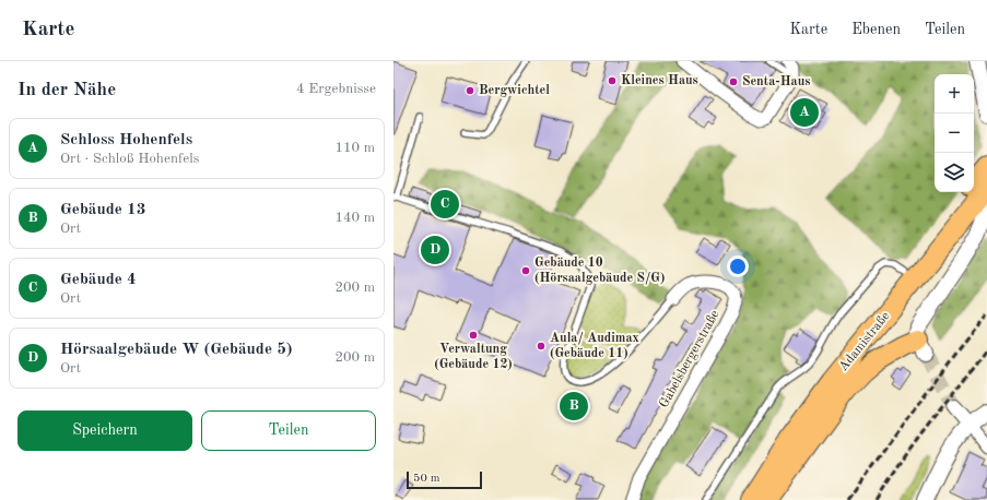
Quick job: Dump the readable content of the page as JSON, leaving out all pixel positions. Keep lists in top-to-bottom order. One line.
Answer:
{"streets":{"highway":["Adamistraße"],"street":["Gabelsbergerstraße"]},"places":["Kleines Haus","Senta-Haus","Bergwichtel","Gebäude 10 (Hörsaalgebäude S/G)","Verwaltung (Gebäude 12)","Aula/ Audimax (Gebäude 11)"],"scale_bar":"50 m","page":{"header":"Karte","nav":["Karte","Ebenen","Teilen"],"heading":["In der Nähe","4 Ergebnisse"],"map_buttons":["+","−"],"pins":["A","C","D","B"],"list":[{"mark":"A","name":"Schloss Hohenfels","note":"Ort · Schloß Hohenfels","value":"110 m"},{"mark":"B","name":"Gebäude 13","note":"Ort","value":"140 m"},{"mark":"C","name":"Gebäude 4","note":"Ort","value":"200 m"},{"mark":"D","name":"Hörsaalgebäude W (Gebäude 5)","note":"Ort","value":"200 m"}],"buttons":["Speichern","Teilen"],"scale":"50 m"}}
